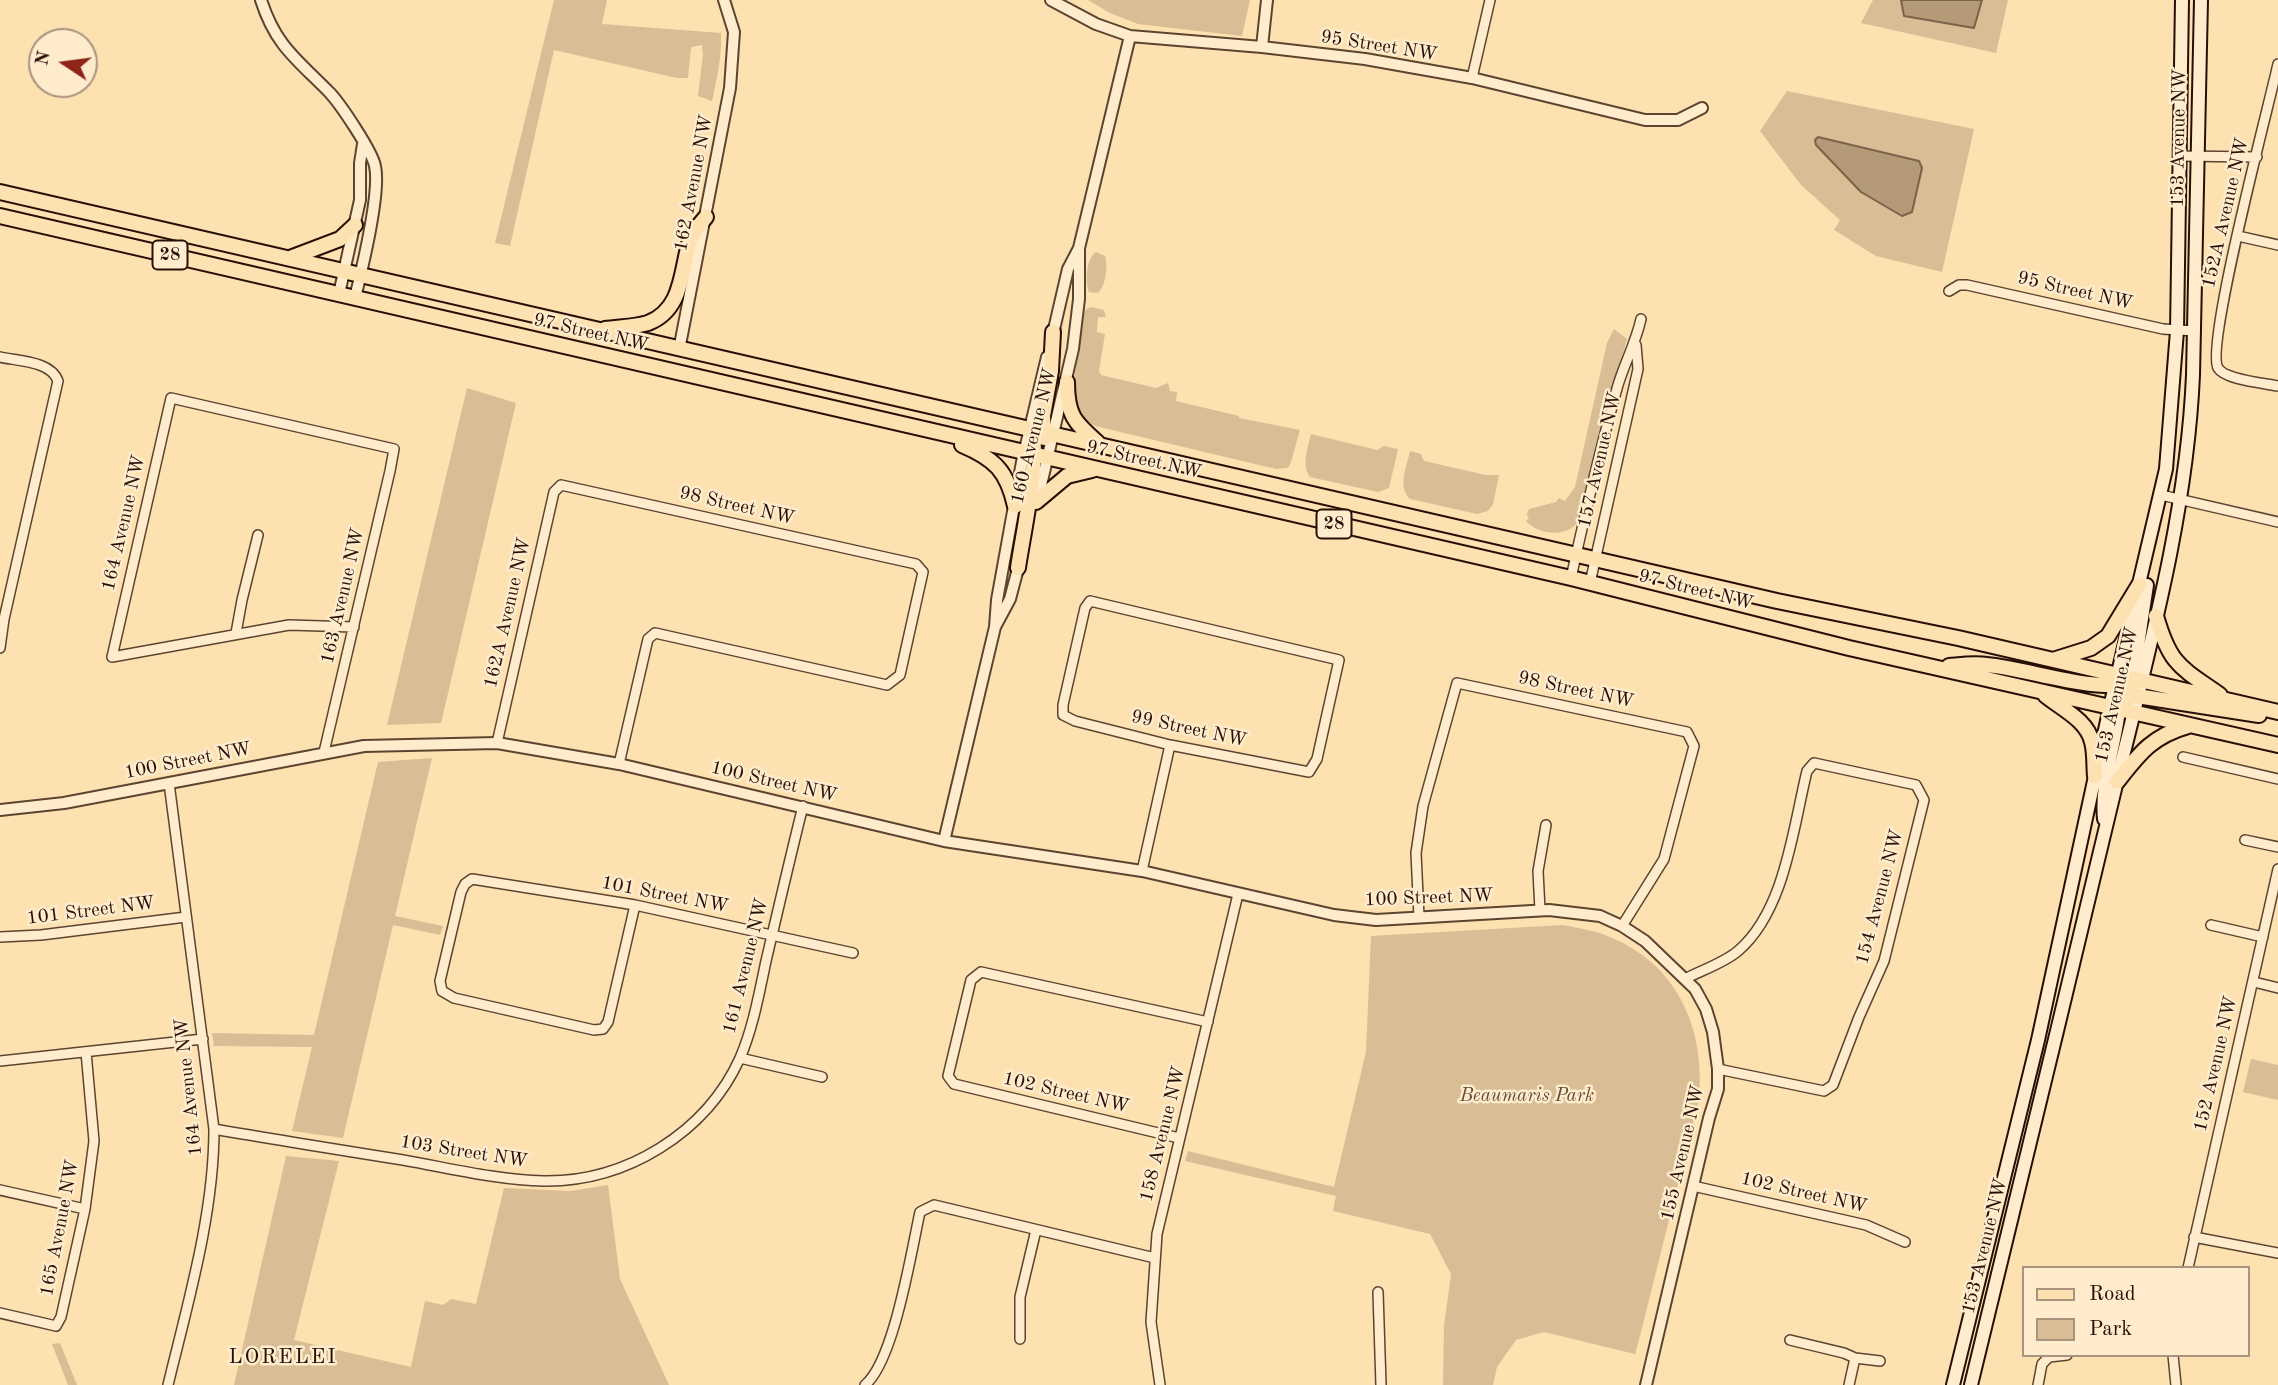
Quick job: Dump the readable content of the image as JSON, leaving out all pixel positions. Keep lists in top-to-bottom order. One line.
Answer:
{"streets":{"main road":["153 Avenue NW","28","97 Street NW"],"street":["95 Street NW","162 Avenue NW","152A Avenue NW","160 Avenue NW","157 Avenue NW","98 Street NW","164 Avenue NW","163 Avenue NW","162A Avenue NW","99 Street NW","100 Street NW","101 Street NW","154 Avenue NW","161 Avenue NW","152 Avenue NW","102 Street NW","158 Avenue NW","103 Street NW","155 Avenue NW","165 Avenue NW"]},"crossings":[["95 Street NW","153 Avenue NW"],["95 Street NW","160 Avenue NW"],["153 Avenue NW","97 Street NW"],["162 Avenue NW","97 Street NW"],["97 Street NW","160 Avenue NW"],["97 Street NW","157 Avenue NW"],["160 Avenue NW","100 Street NW"],["98 Street NW","162A Avenue NW"],["98 Street NW","100 Street NW"],["164 Avenue NW","163 Avenue NW"],["164 Avenue NW","100 Street NW"],["164 Avenue NW","101 Street NW"],["164 Avenue NW","103 Street NW"],["163 Avenue NW","100 Street NW"],["162A Avenue NW","100 Street NW"],["100 Street NW","154 Avenue NW"],["100 Street NW","161 Avenue NW"],["100 Street NW","158 Avenue NW"],["100 Street NW","155 Avenue NW"],["101 Street NW","161 Avenue NW"],["154 Avenue NW","155 Avenue NW"],["161 Avenue NW","103 Street NW"],["102 Street NW","158 Avenue NW"],["102 Street NW","155 Avenue NW"]],"districts":["LORELEI"],"parks":["Beaumaris Park"],"legend":["Road","Park"],"north":"left"}
